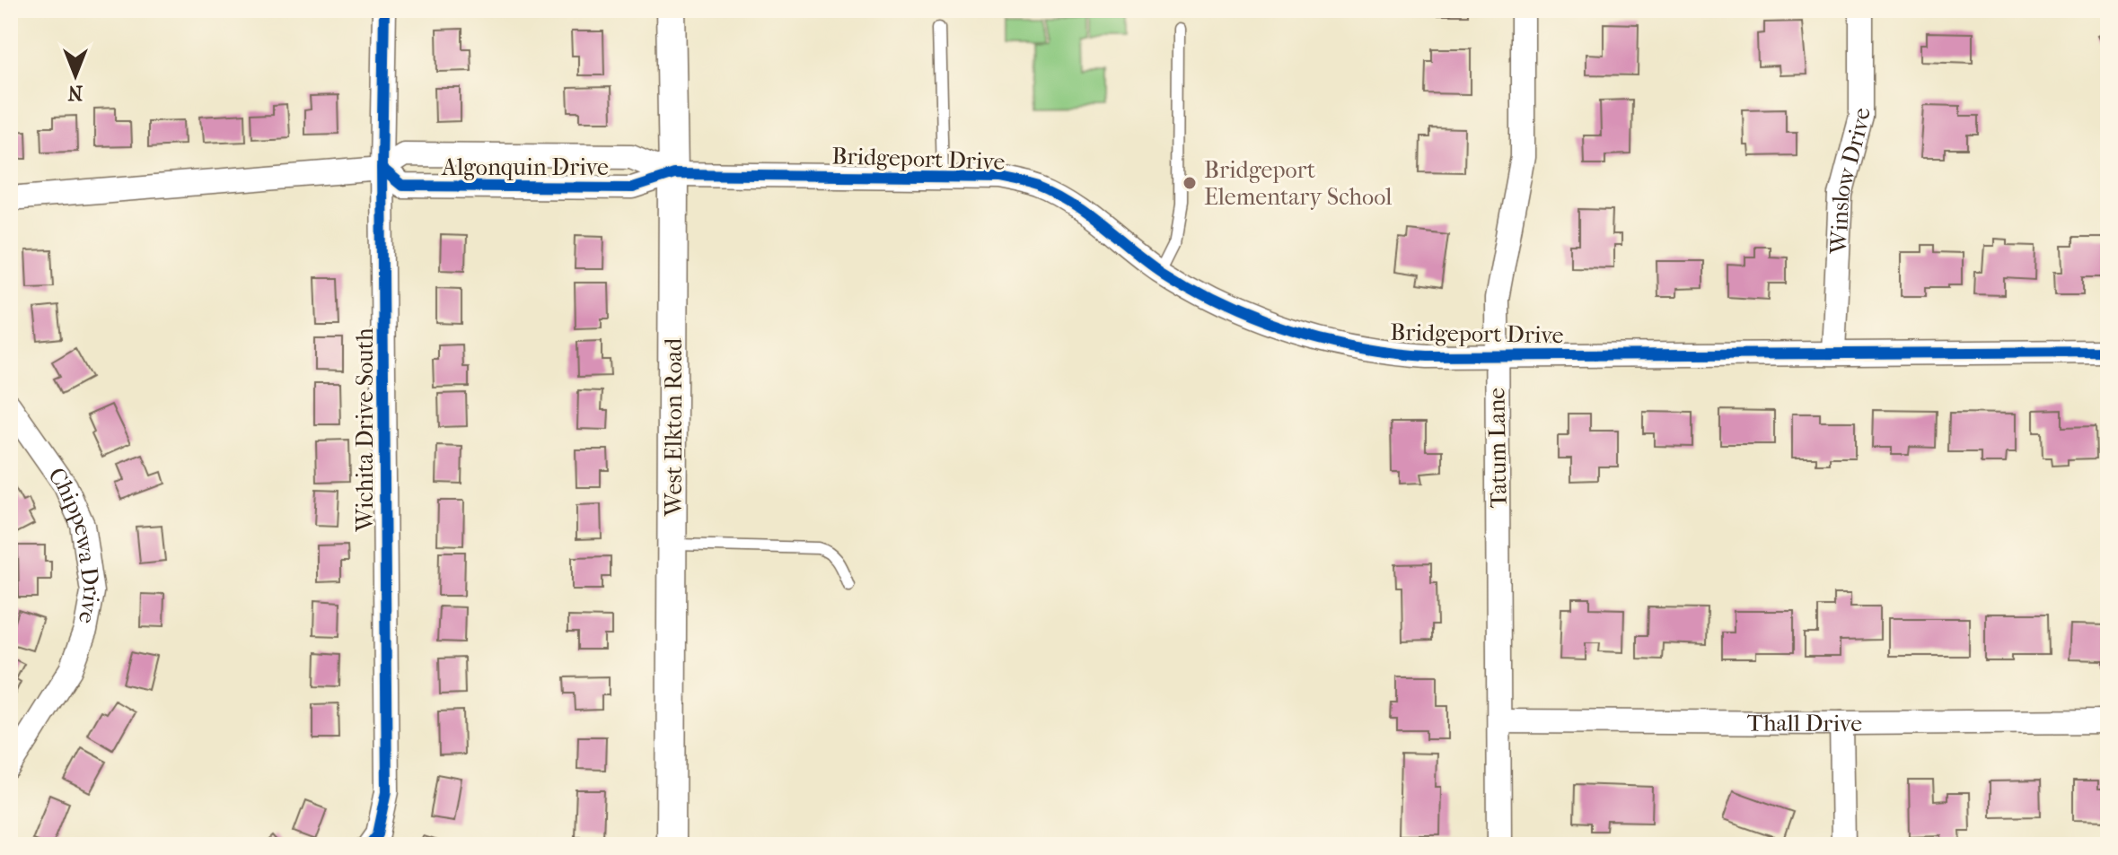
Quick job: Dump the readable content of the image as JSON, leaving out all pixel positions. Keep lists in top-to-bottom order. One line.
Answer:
{"streets":{"street":["Bridgeport Drive","Algonquin Drive","Winslow Drive","West Elkton Road","Wichita Drive South","Tatum Lane","Chippewa Drive","Thall Drive"]},"crossings":[["Bridgeport Drive","Algonquin Drive"],["Bridgeport Drive","Winslow Drive"],["Bridgeport Drive","West Elkton Road"],["Bridgeport Drive","Tatum Lane"],["Algonquin Drive","West Elkton Road"],["Algonquin Drive","Wichita Drive South"],["Tatum Lane","Thall Drive"]],"places":["Bridgeport Elementary School"],"north":"bottom"}
